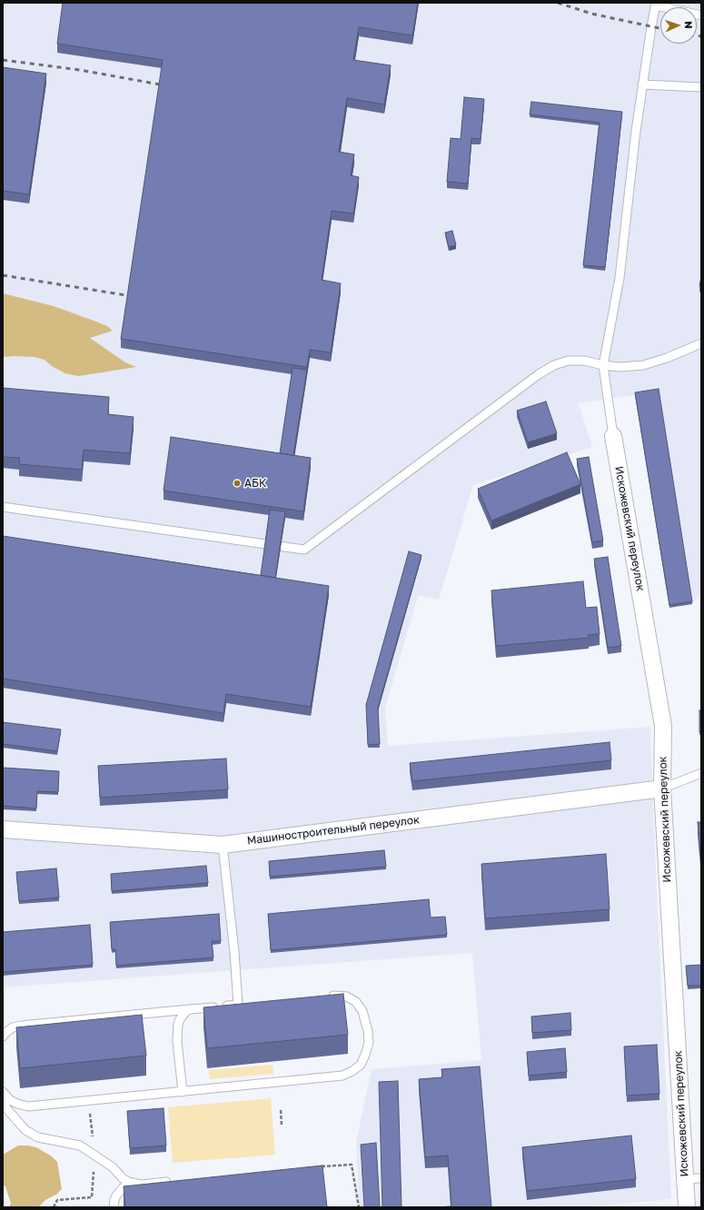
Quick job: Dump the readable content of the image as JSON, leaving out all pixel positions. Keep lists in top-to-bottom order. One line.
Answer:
{"streets":{"street":["Искожевский переулок","Машиностроительный переулок"]},"crossings":[["Искожевский переулок","Машиностроительный переулок"]],"places":["АБК"],"north":"right"}
